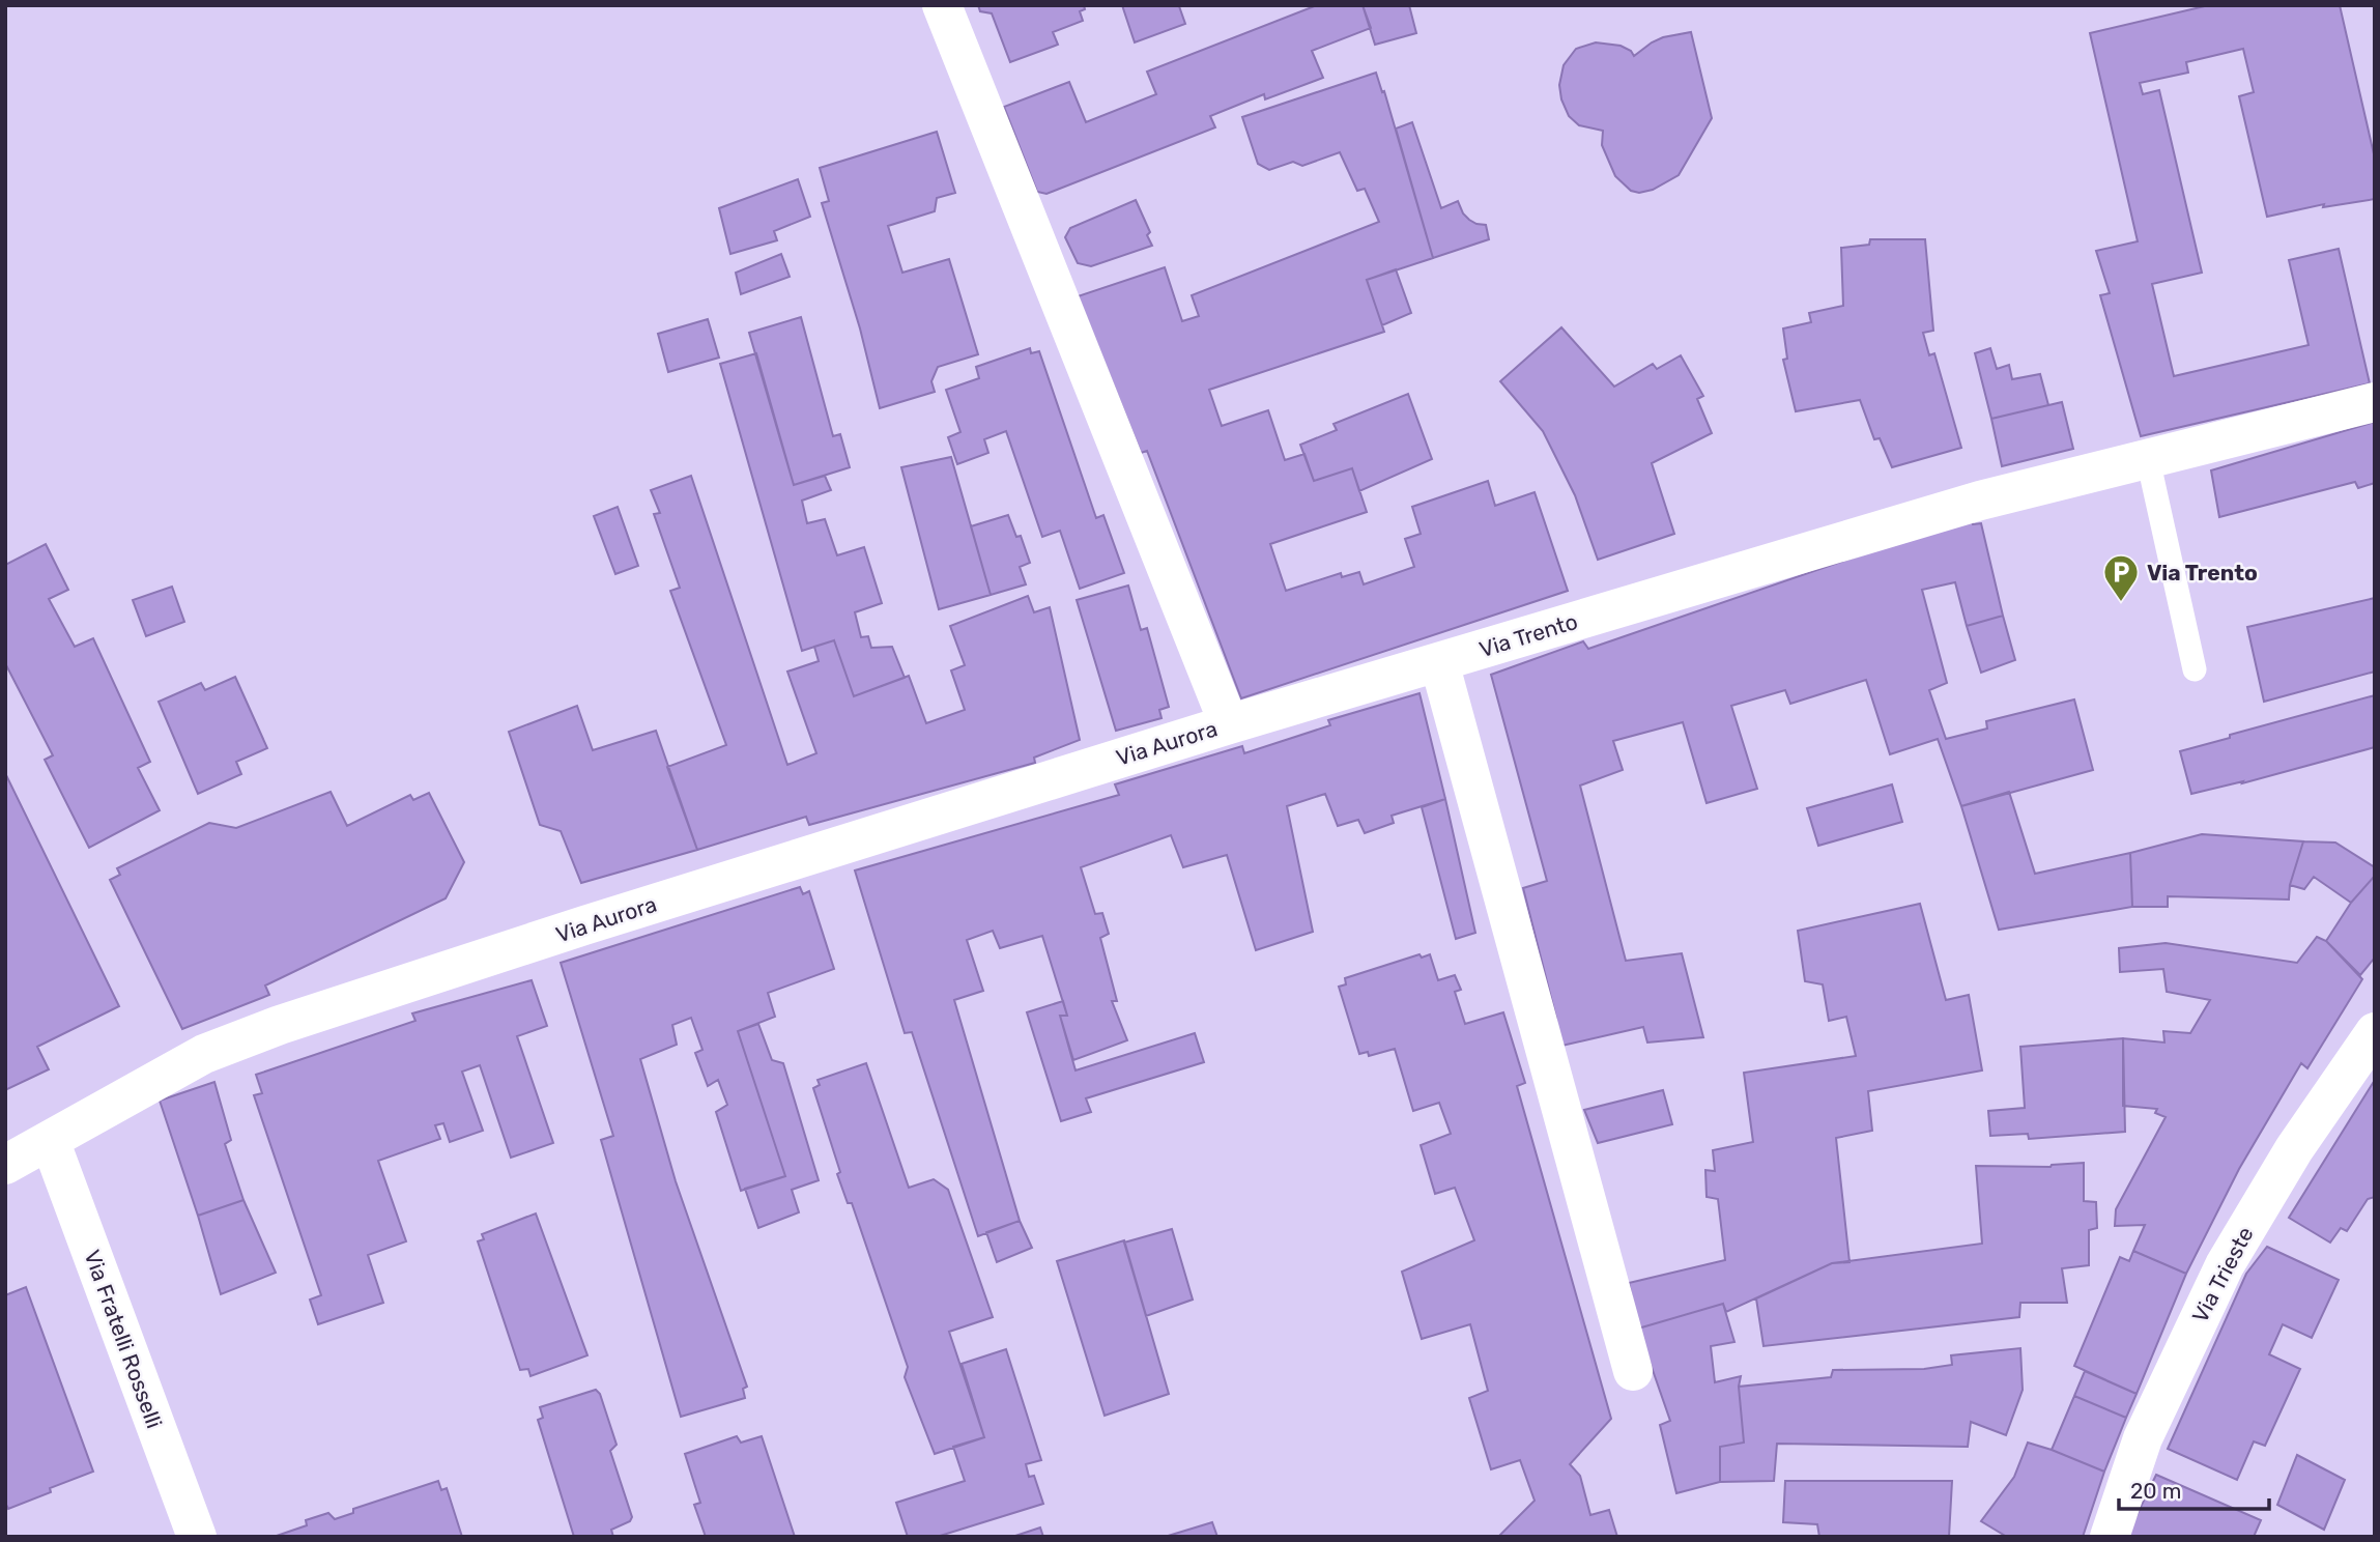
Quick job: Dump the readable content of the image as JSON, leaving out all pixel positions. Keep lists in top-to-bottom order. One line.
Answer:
{"streets":{"street":["Via Trento","Via Aurora","Via Trieste","Via Fratelli Rosselli"]},"crossings":[["Via Trento","Via Aurora"],["Via Aurora","Via Fratelli Rosselli"]],"places":{"parking":["Via Trento"]},"scale_bar":"20 m"}
